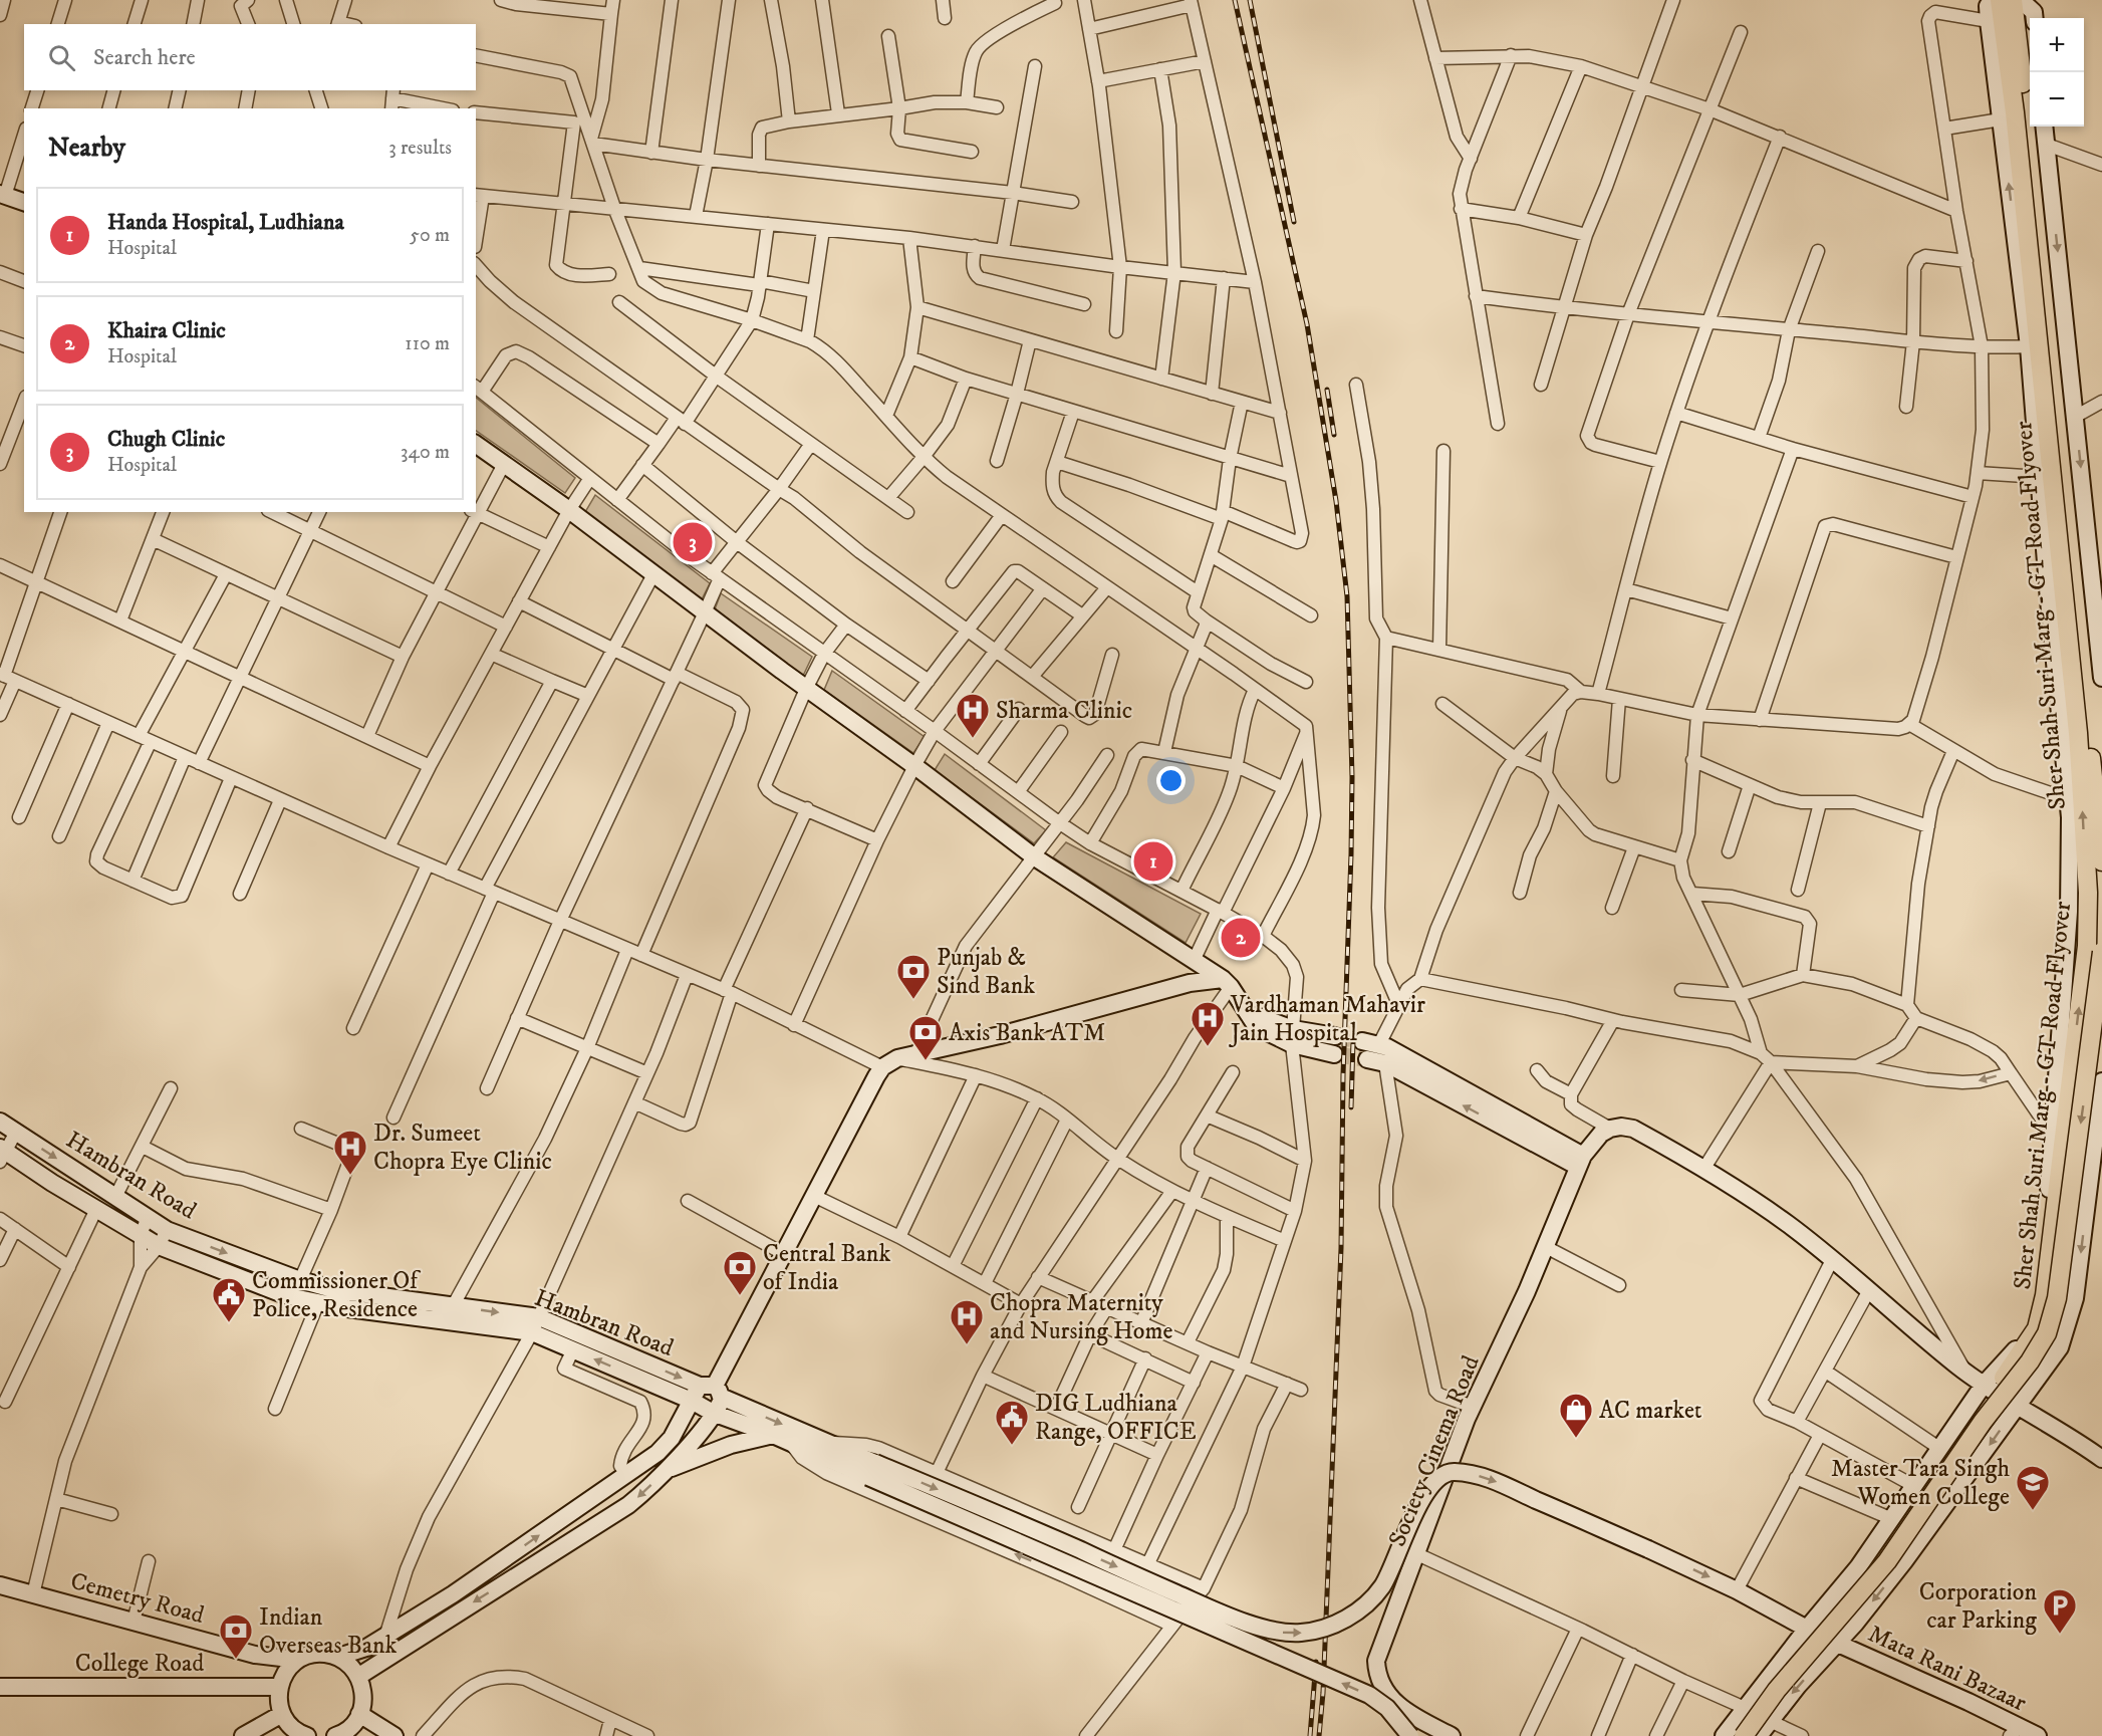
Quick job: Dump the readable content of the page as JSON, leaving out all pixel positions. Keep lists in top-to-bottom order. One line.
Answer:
{"streets":{"main road":["Sher Shah Suri Marg - GT Road Flyover"],"street":["Hambran Road","Society Cinema Road","Cemetry Road","College Road","Mata Rani Bazaar"]},"places":{"hospital":["Sharma Clinic","Vardhaman Mahavir Jain Hospital","Dr. Sumeet Chopra Eye Clinic","Chopra Maternity and Nursing Home"],"bank":["Punjab & Sind Bank","Axis Bank ATM","Central Bank of India","Indian Overseas Bank"],"public building":["Commissioner Of Police, Residence","DIG Ludhiana Range, OFFICE"],"shop":["AC market"],"school or university":["Master Tara Singh Women College"],"parking":["Corporation car Parking"]},"page":{"map_buttons":["+","−"],"search":"Search here","heading":["Nearby","3 results"],"list":[{"mark":"1","name":"Handa Hospital, Ludhiana","note":"Hospital","value":"50 m"},{"mark":"2","name":"Khaira Clinic","note":"Hospital","value":"110 m"},{"mark":"3","name":"Chugh Clinic","note":"Hospital","value":"340 m"}],"pins":["3","1","2"]}}
